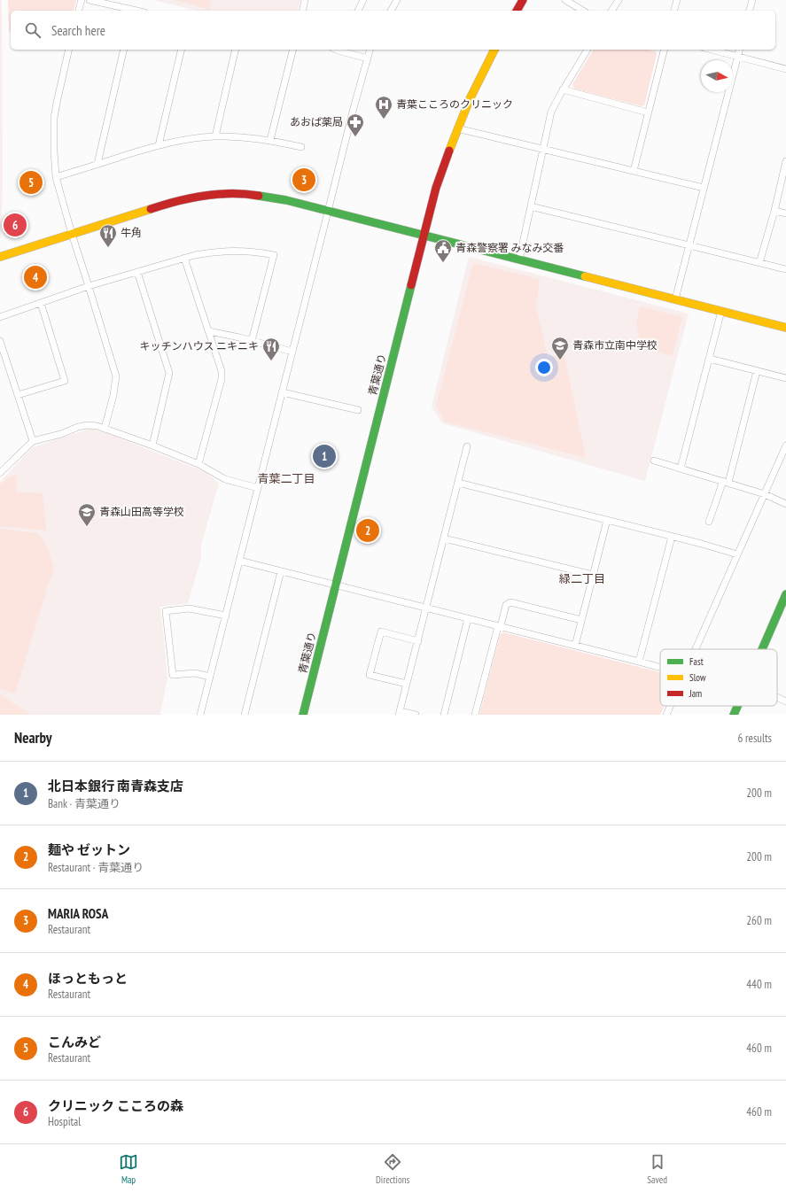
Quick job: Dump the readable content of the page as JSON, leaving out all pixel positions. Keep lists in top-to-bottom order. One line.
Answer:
{"streets":{"street":["青葉通り"]},"districts":["青葉二丁目","緑二丁目"],"places":{"hospital":["青葉こころのクリニック"],"pharmacy":["あおば薬局"],"restaurant":["牛角","キッチンハウス ニキニキ"],"public building":["青森警察署 みなみ交番"],"school or university":["青森市立南中学校","青森山田高等学校"]},"legend":["Fast","Slow","Jam"],"north":"right","page":{"search":"Search here","pins":["3","5","6","4","1","2"],"heading":["Nearby","6 results"],"list":[{"mark":"1","name":"北日本銀行 南青森支店","note":"Bank · 青葉通り","value":"200 m"},{"mark":"2","name":"麺や ゼットン","note":"Restaurant · 青葉通り","value":"200 m"},{"mark":"3","name":"MARIA ROSA","note":"Restaurant","value":"260 m"},{"mark":"4","name":"ほっともっと","note":"Restaurant","value":"440 m"},{"mark":"5","name":"こんみど","note":"Restaurant","value":"460 m"},{"mark":"6","name":"クリニック こころの森","note":"Hospital","value":"460 m"}],"nav":["Map","Directions","Saved"]}}
